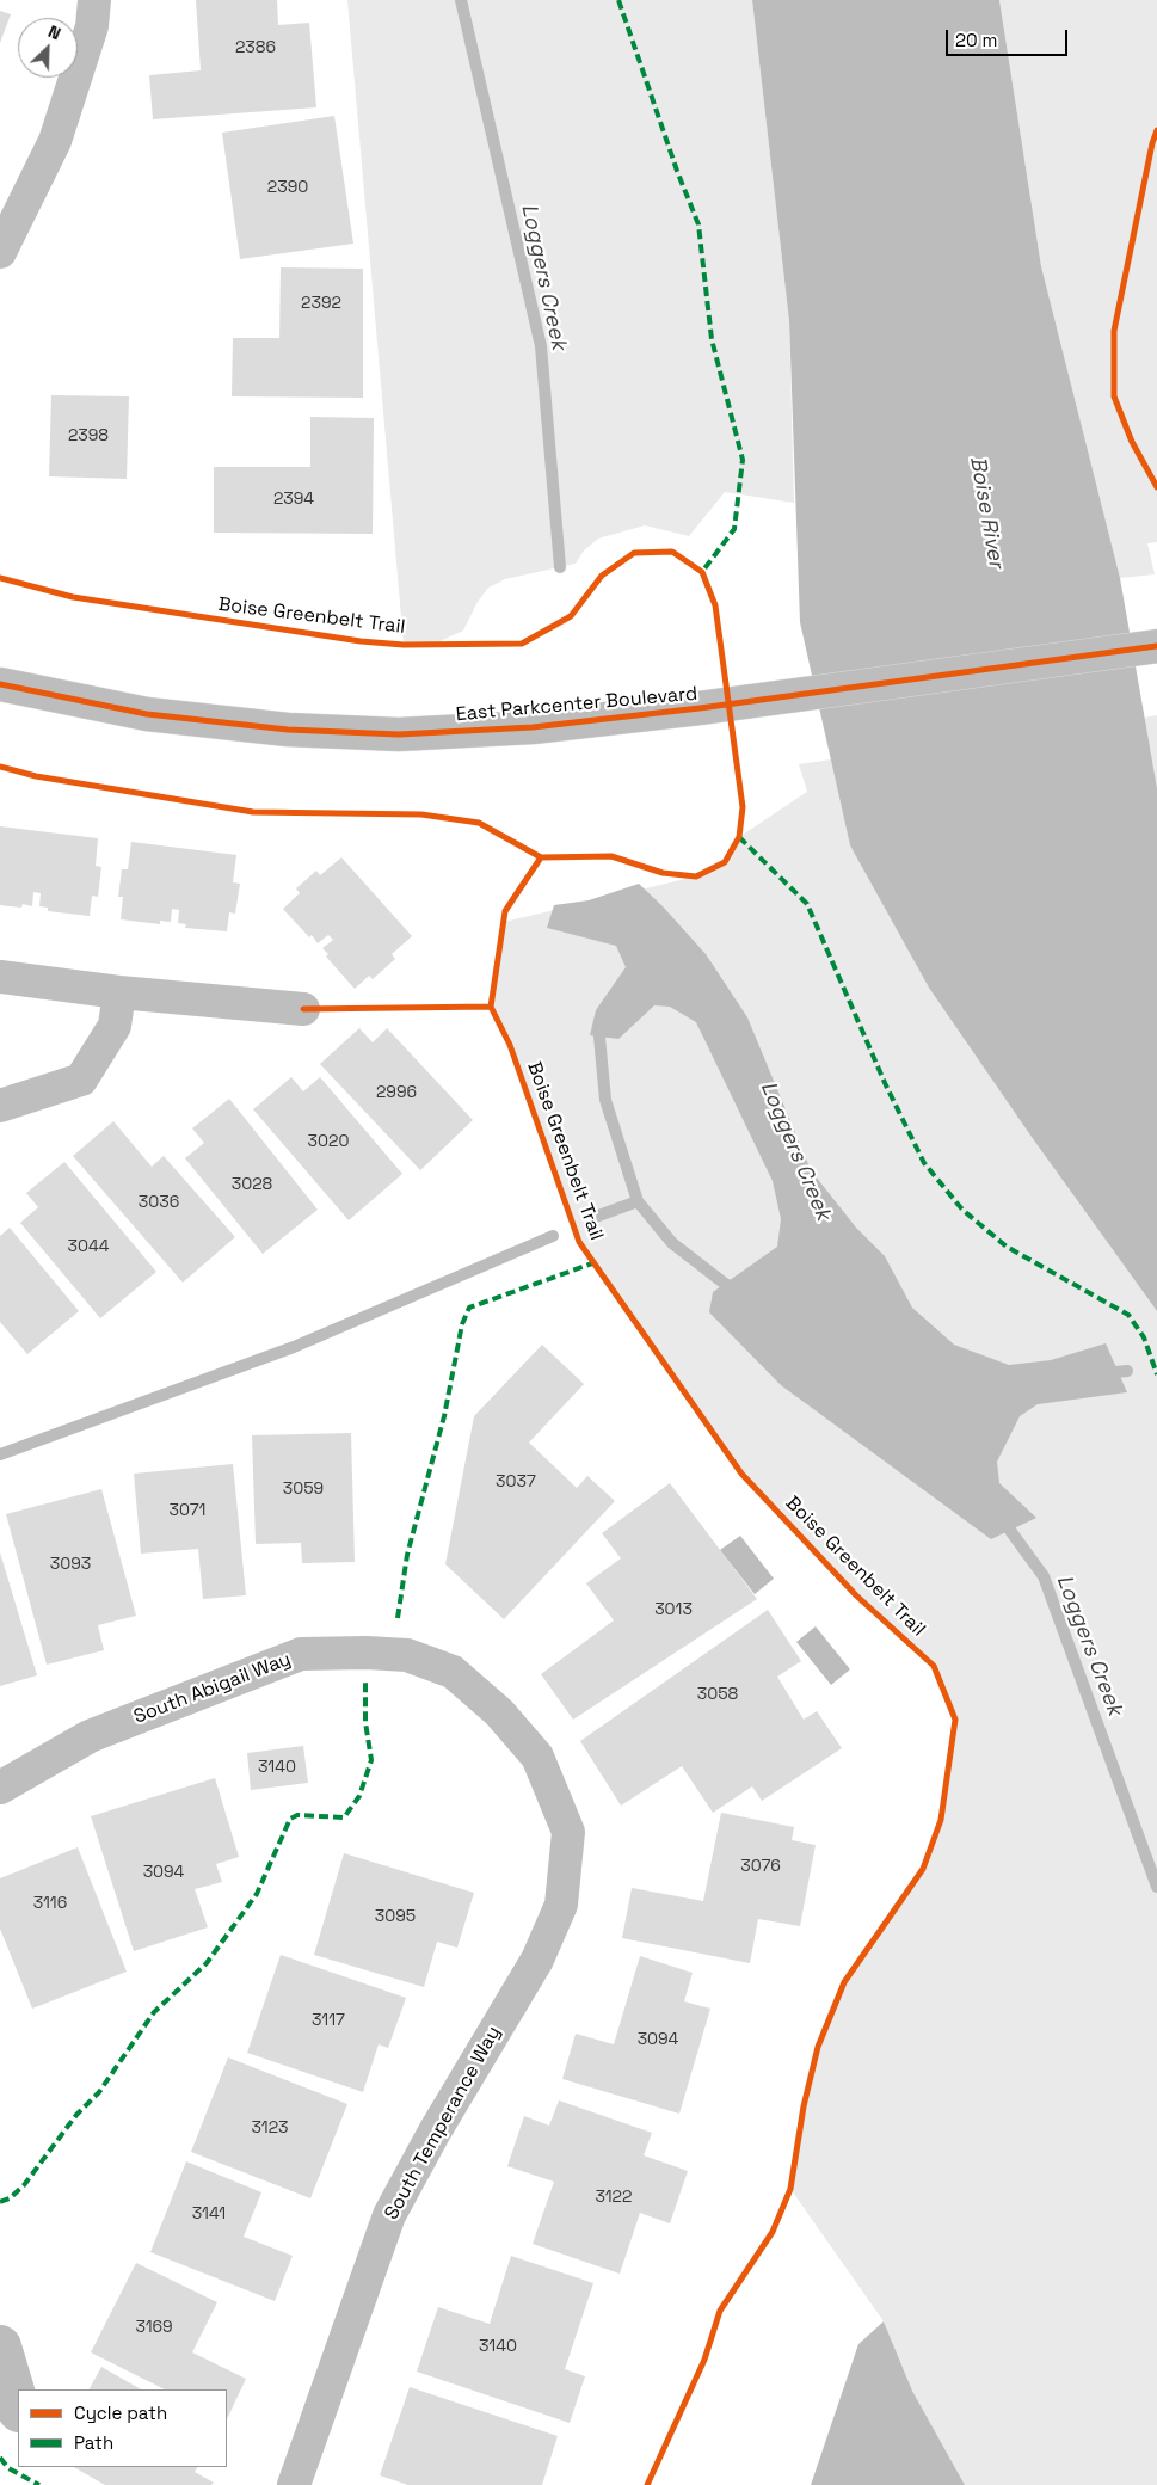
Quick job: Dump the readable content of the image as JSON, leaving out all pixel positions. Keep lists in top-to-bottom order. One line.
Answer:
{"streets":{"main road":["East Parkcenter Boulevard"],"street":["South Abigail Way","South Temperance Way"],"cycle path":["Boise Greenbelt Trail"]},"crossings":[["South Abigail Way","South Temperance Way"]],"water":["Loggers Creek","Boise River"],"house_numbers":["2386","2390","2392","2398","2394","2996","3020","3028","3036","3044","3037","3059","3071","3093","3013","3058","3140","3076","3094","3116","3095","3117","3094","3123","3122","3141","3169","3140"],"legend":["Cycle path","Path"],"scale_bar":"20 m","north":"top right"}
